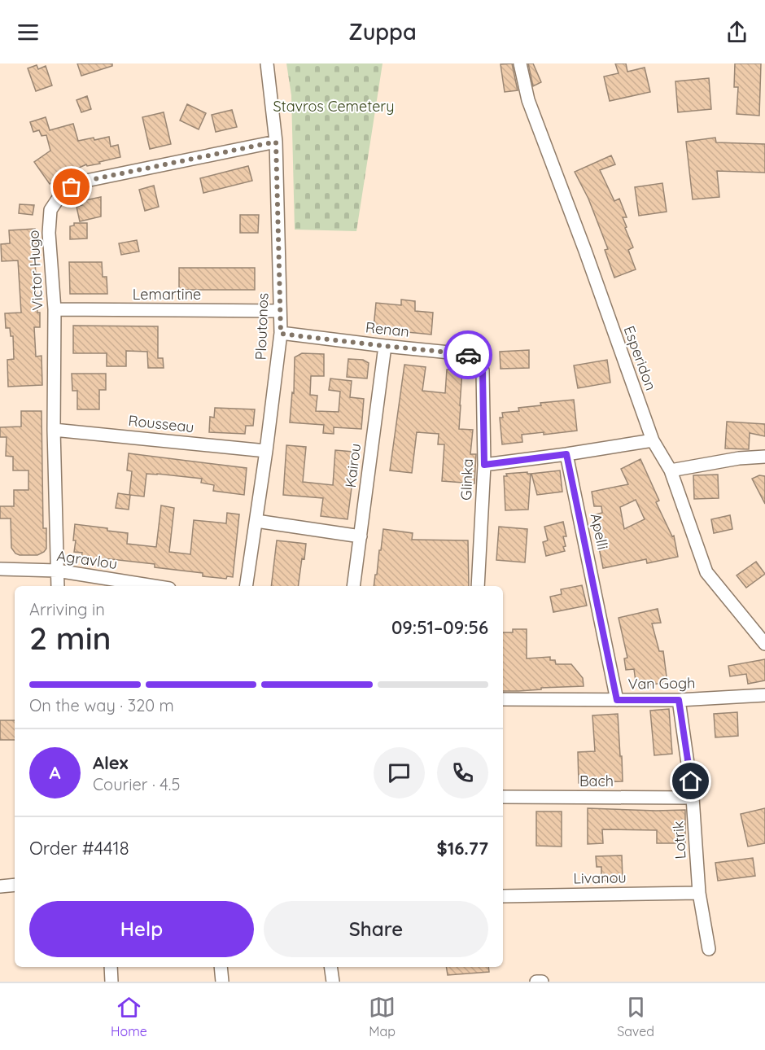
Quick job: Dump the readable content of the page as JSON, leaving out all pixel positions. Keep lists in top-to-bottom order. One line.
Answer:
{"streets":{"street":["Victor Hugo","Lemartine","Ploutonos","Renan","Esperidon","Rousseau","Kairou","Glinka","Apelli","Agravlou","Van Gogh","Bach","Lotrik","Livanou"]},"crossings":[["Victor Hugo","Lemartine"],["Victor Hugo","Ploutonos"],["Victor Hugo","Rousseau"],["Victor Hugo","Agravlou"],["Lemartine","Ploutonos"],["Ploutonos","Renan"],["Ploutonos","Rousseau"],["Renan","Kairou"],["Renan","Glinka"],["Apelli","Van Gogh"],["Van Gogh","Lotrik"],["Bach","Lotrik"],["Lotrik","Livanou"]],"parks":["Stavros Cemetery"],"page":{"header":"Zuppa","heading":["2 min","Arriving in","09:51–09:56"],"panel":["Alex","Courier · 4.5","Order #4418","$16.77"],"bar":"On the way · 320 m","round":"A","buttons":["Help","Share"],"tabs":["Home","Map","Saved"]}}
